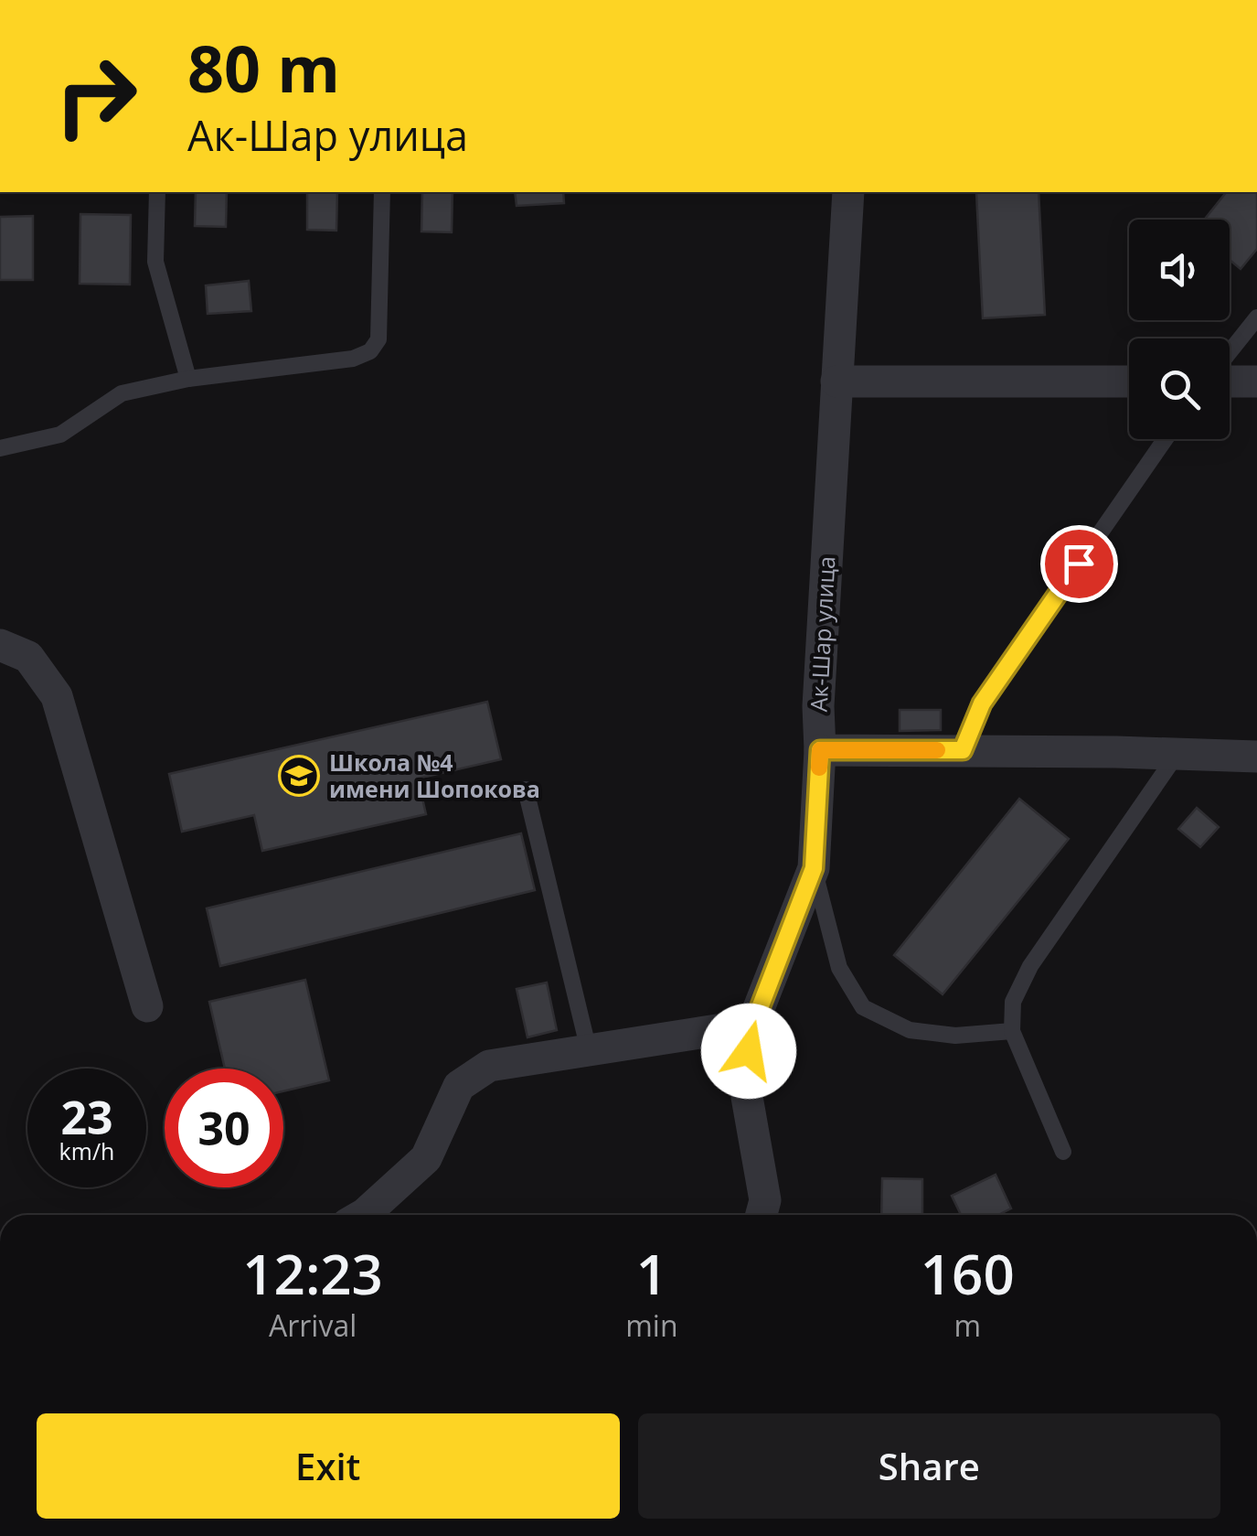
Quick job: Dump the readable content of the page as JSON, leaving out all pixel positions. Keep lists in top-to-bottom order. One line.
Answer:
{"streets":{"street":["Ак-Шар улица"]},"places":{"school or university":["Школа №4 имени Шопокова"]},"page":{"turn":["80 m","Ак-Шар улица"],"speed":"23 km/h","limit":"30","eta":["12:23","Arrival","1","min","160","m"],"buttons":["Exit","Share"]}}
